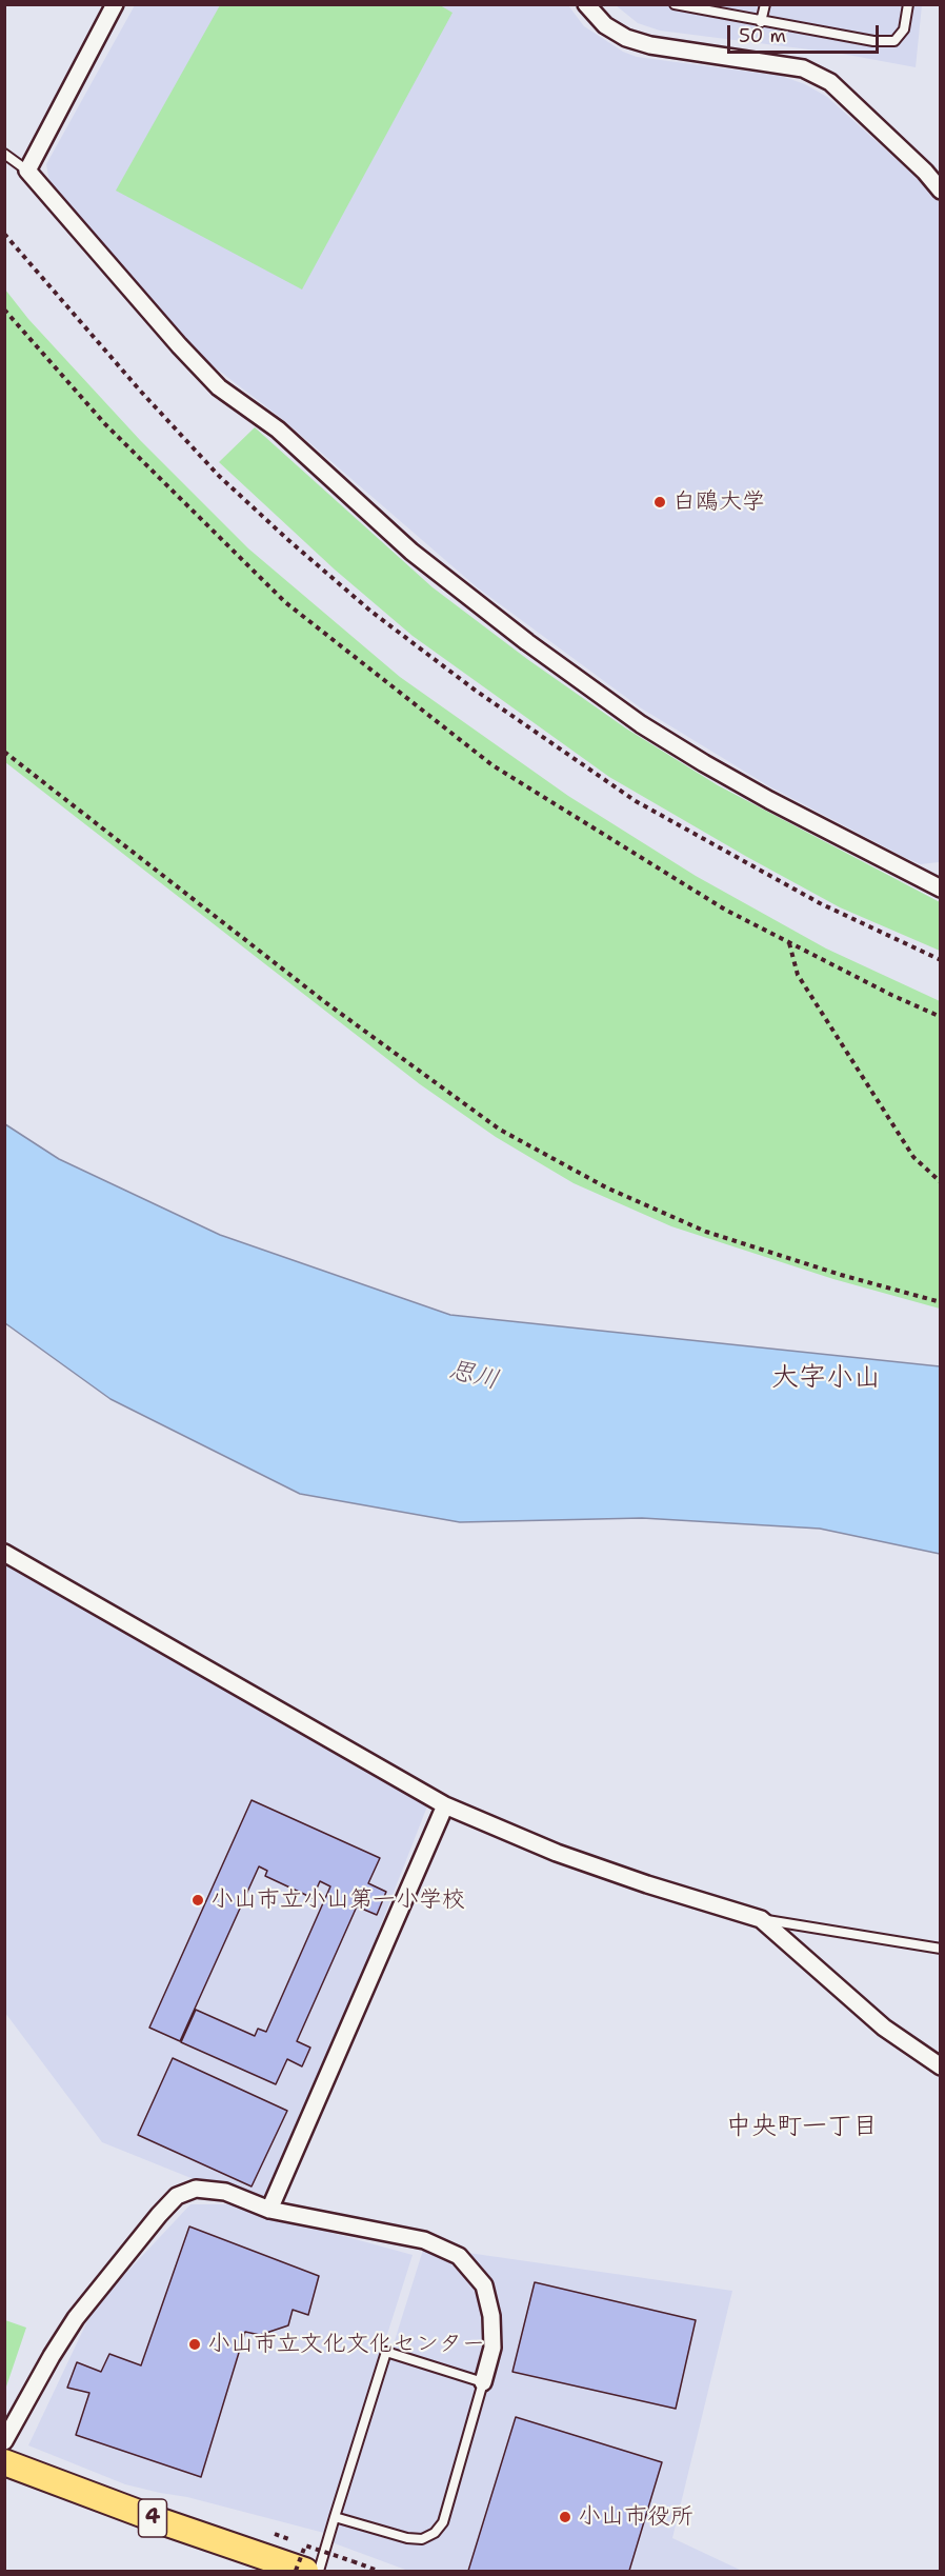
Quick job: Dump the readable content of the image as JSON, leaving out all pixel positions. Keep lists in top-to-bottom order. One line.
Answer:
{"streets":{"highway":["4"]},"districts":["大字小山","中央町一丁目"],"water":["思川"],"places":["白鴎大学","小山市立小山第一小学校","小山市立文化文化センター","小山市役所"],"scale_bar":"50 m"}
